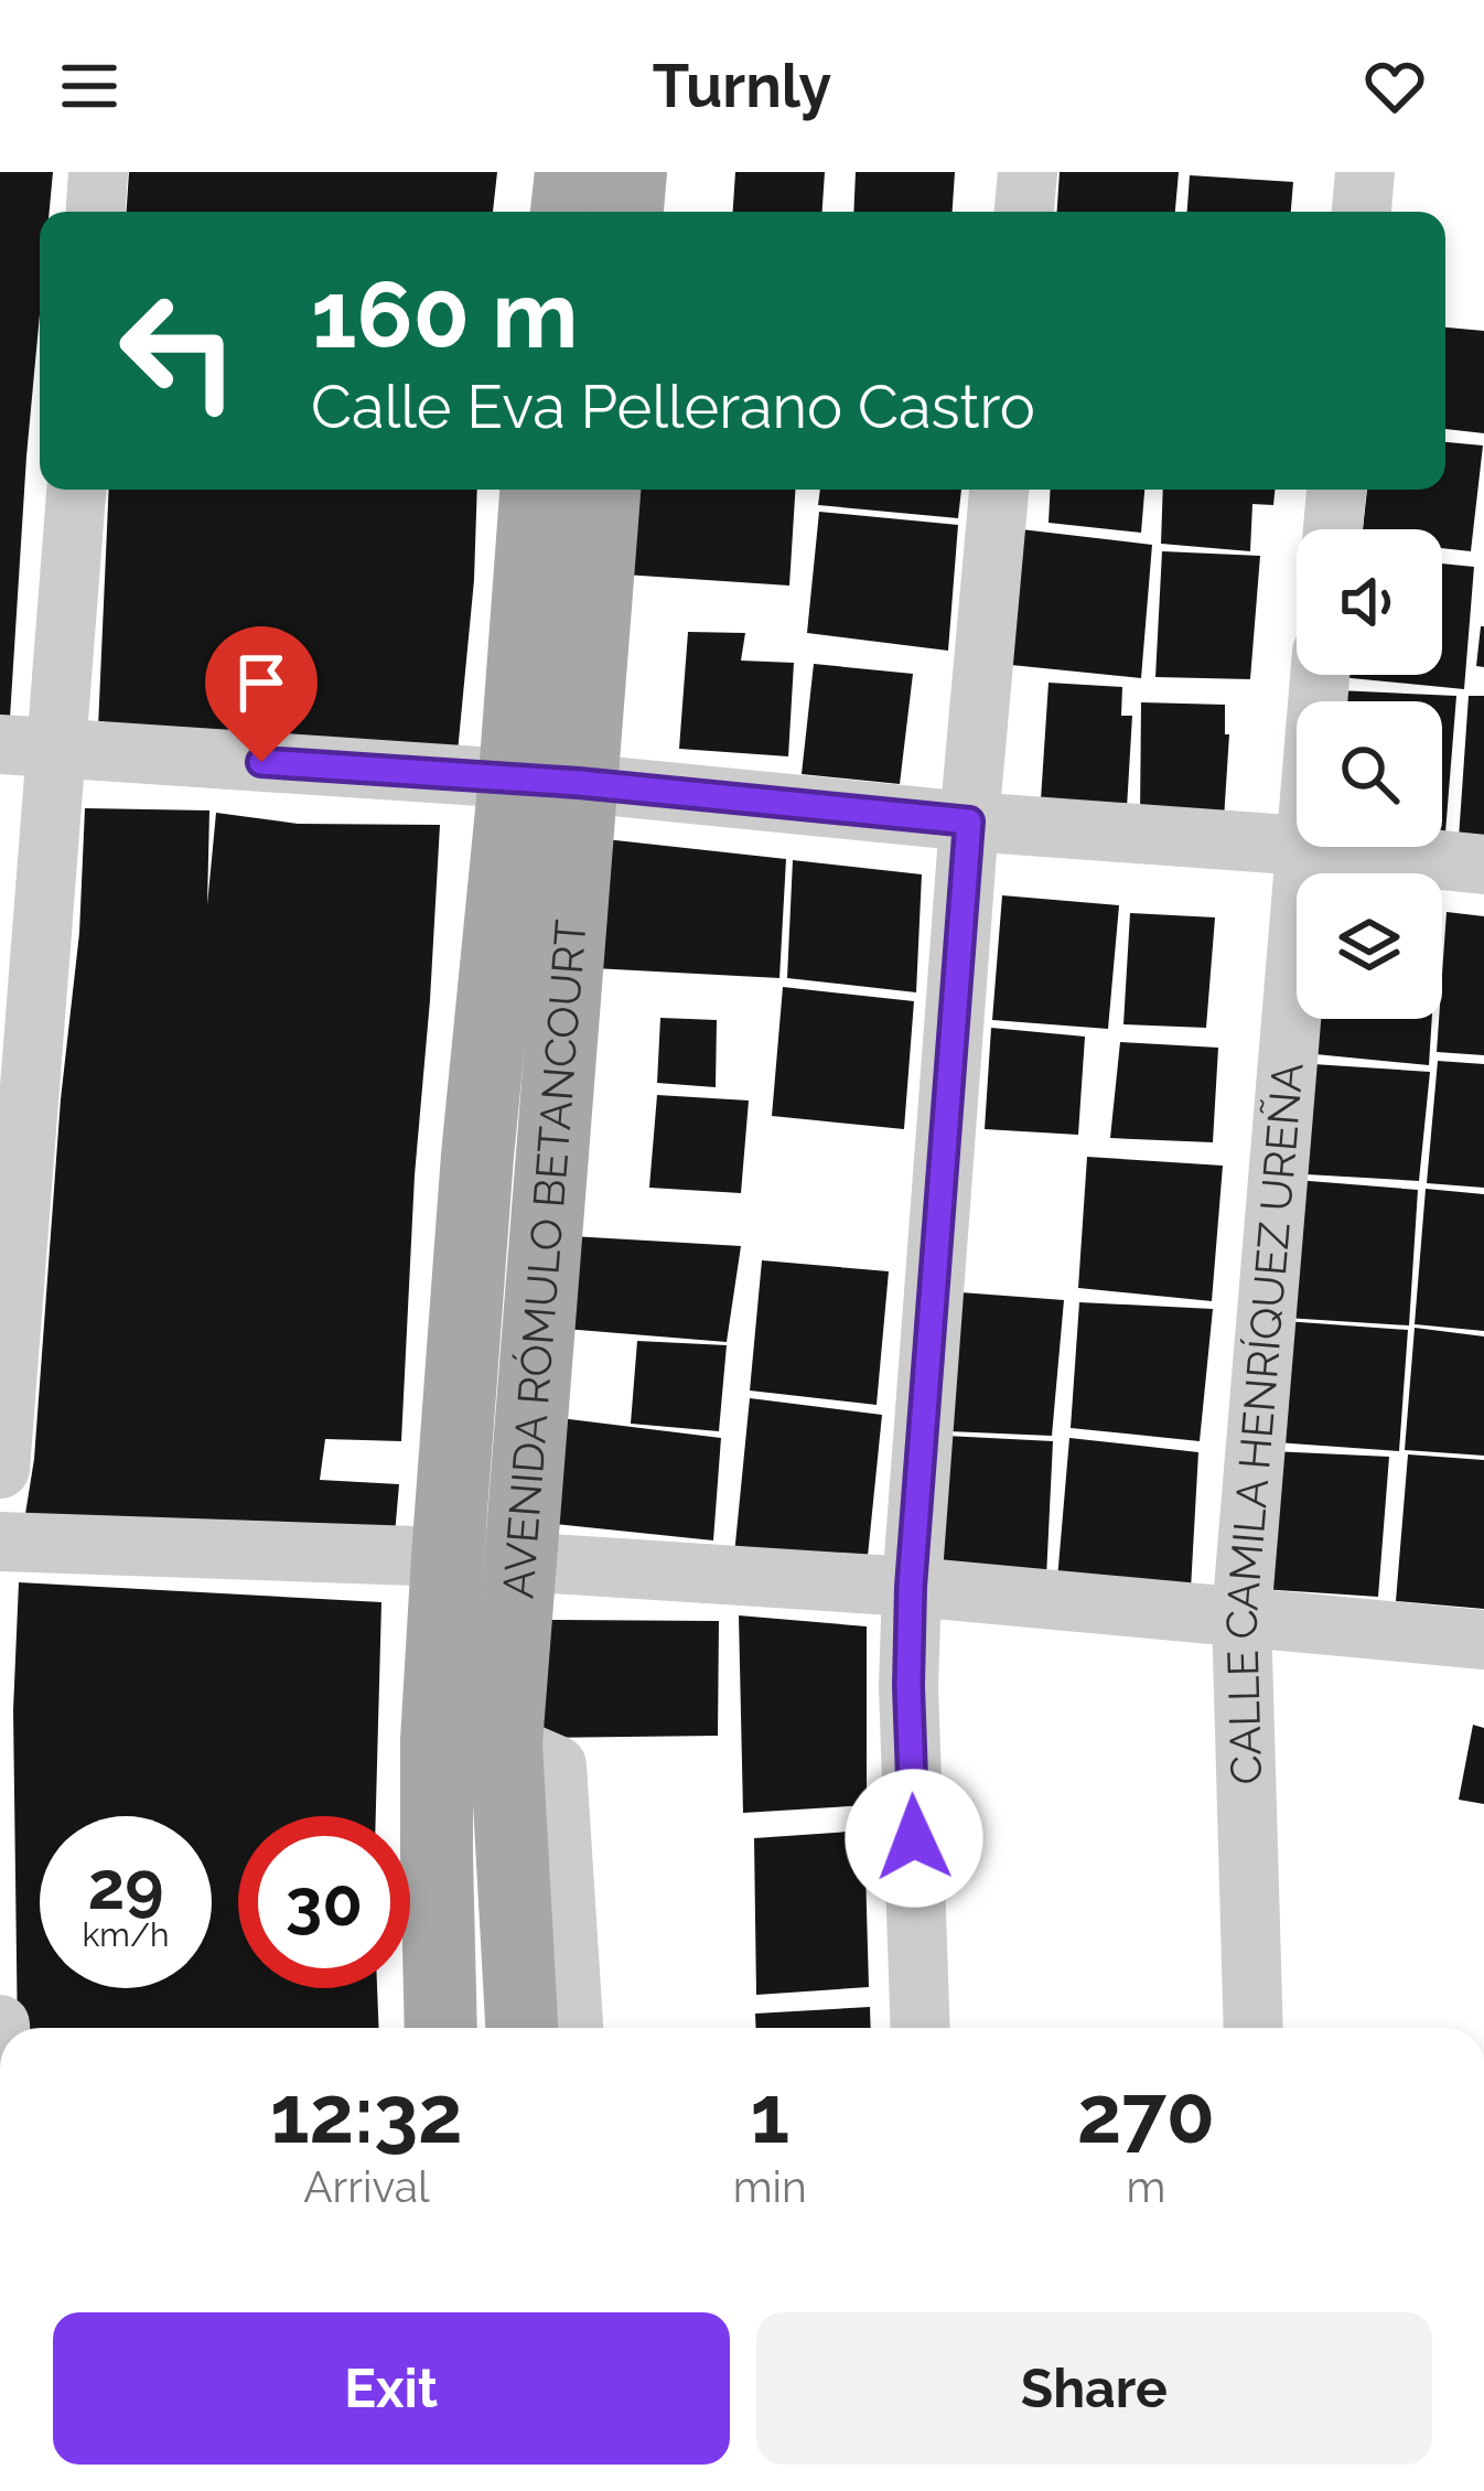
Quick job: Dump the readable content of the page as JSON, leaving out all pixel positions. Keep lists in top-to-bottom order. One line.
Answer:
{"streets":{"main road":["AVENIDA RÓMULO BETANCOURT"],"street":["CALLE CAMILA HENRÍQUEZ UREÑA"]},"page":{"header":"Turnly","turn":["160 m","Calle Eva Pellerano Castro"],"speed":"29 km/h","limit":"30","eta":["12:32","Arrival","1","min","270","m"],"buttons":["Exit","Share"]}}
